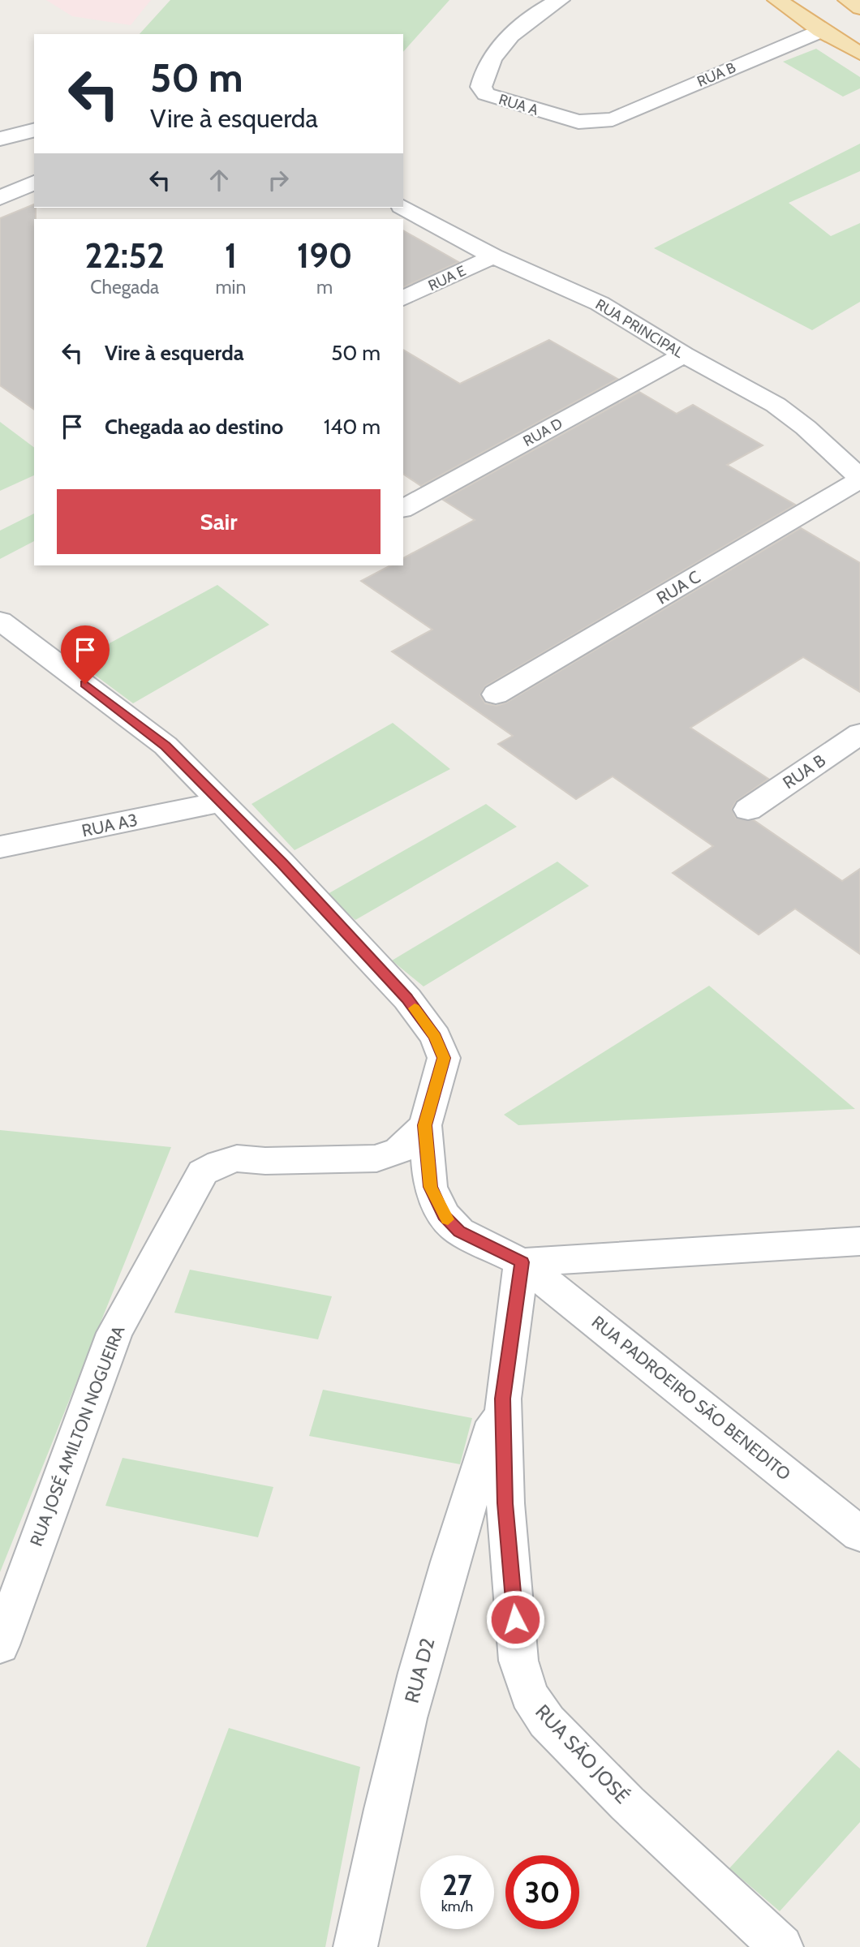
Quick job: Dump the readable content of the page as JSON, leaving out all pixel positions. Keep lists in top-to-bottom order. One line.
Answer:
{"streets":{"street":["RUA B","RUA A","RUA E","RUA PRINCIPAL","RUA D","RUA C","RUA A3","RUA PADROEIRO SÃO BENEDITO","RUA JOSÉ AMILTON NOGUEIRA","RUA D2","RUA SÃO JOSÉ"]},"crossings":[["RUA B","RUA A"],["RUA E","RUA PRINCIPAL"],["RUA PRINCIPAL","RUA D"],["RUA PRINCIPAL","RUA C"],["RUA PADROEIRO SÃO BENEDITO","RUA JOSÉ AMILTON NOGUEIRA"],["RUA PADROEIRO SÃO BENEDITO","RUA SÃO JOSÉ"],["RUA D2","RUA SÃO JOSÉ"]],"page":{"turn":["50 m","Vire à esquerda"],"eta":["22:52","Chegada","1","min","190","m"],"list":[{"name":"Vire à esquerda","value":"50 m"},{"name":"Chegada ao destino","value":"140 m"}],"buttons":"Sair","speed":"27 km/h","limit":"30"}}
